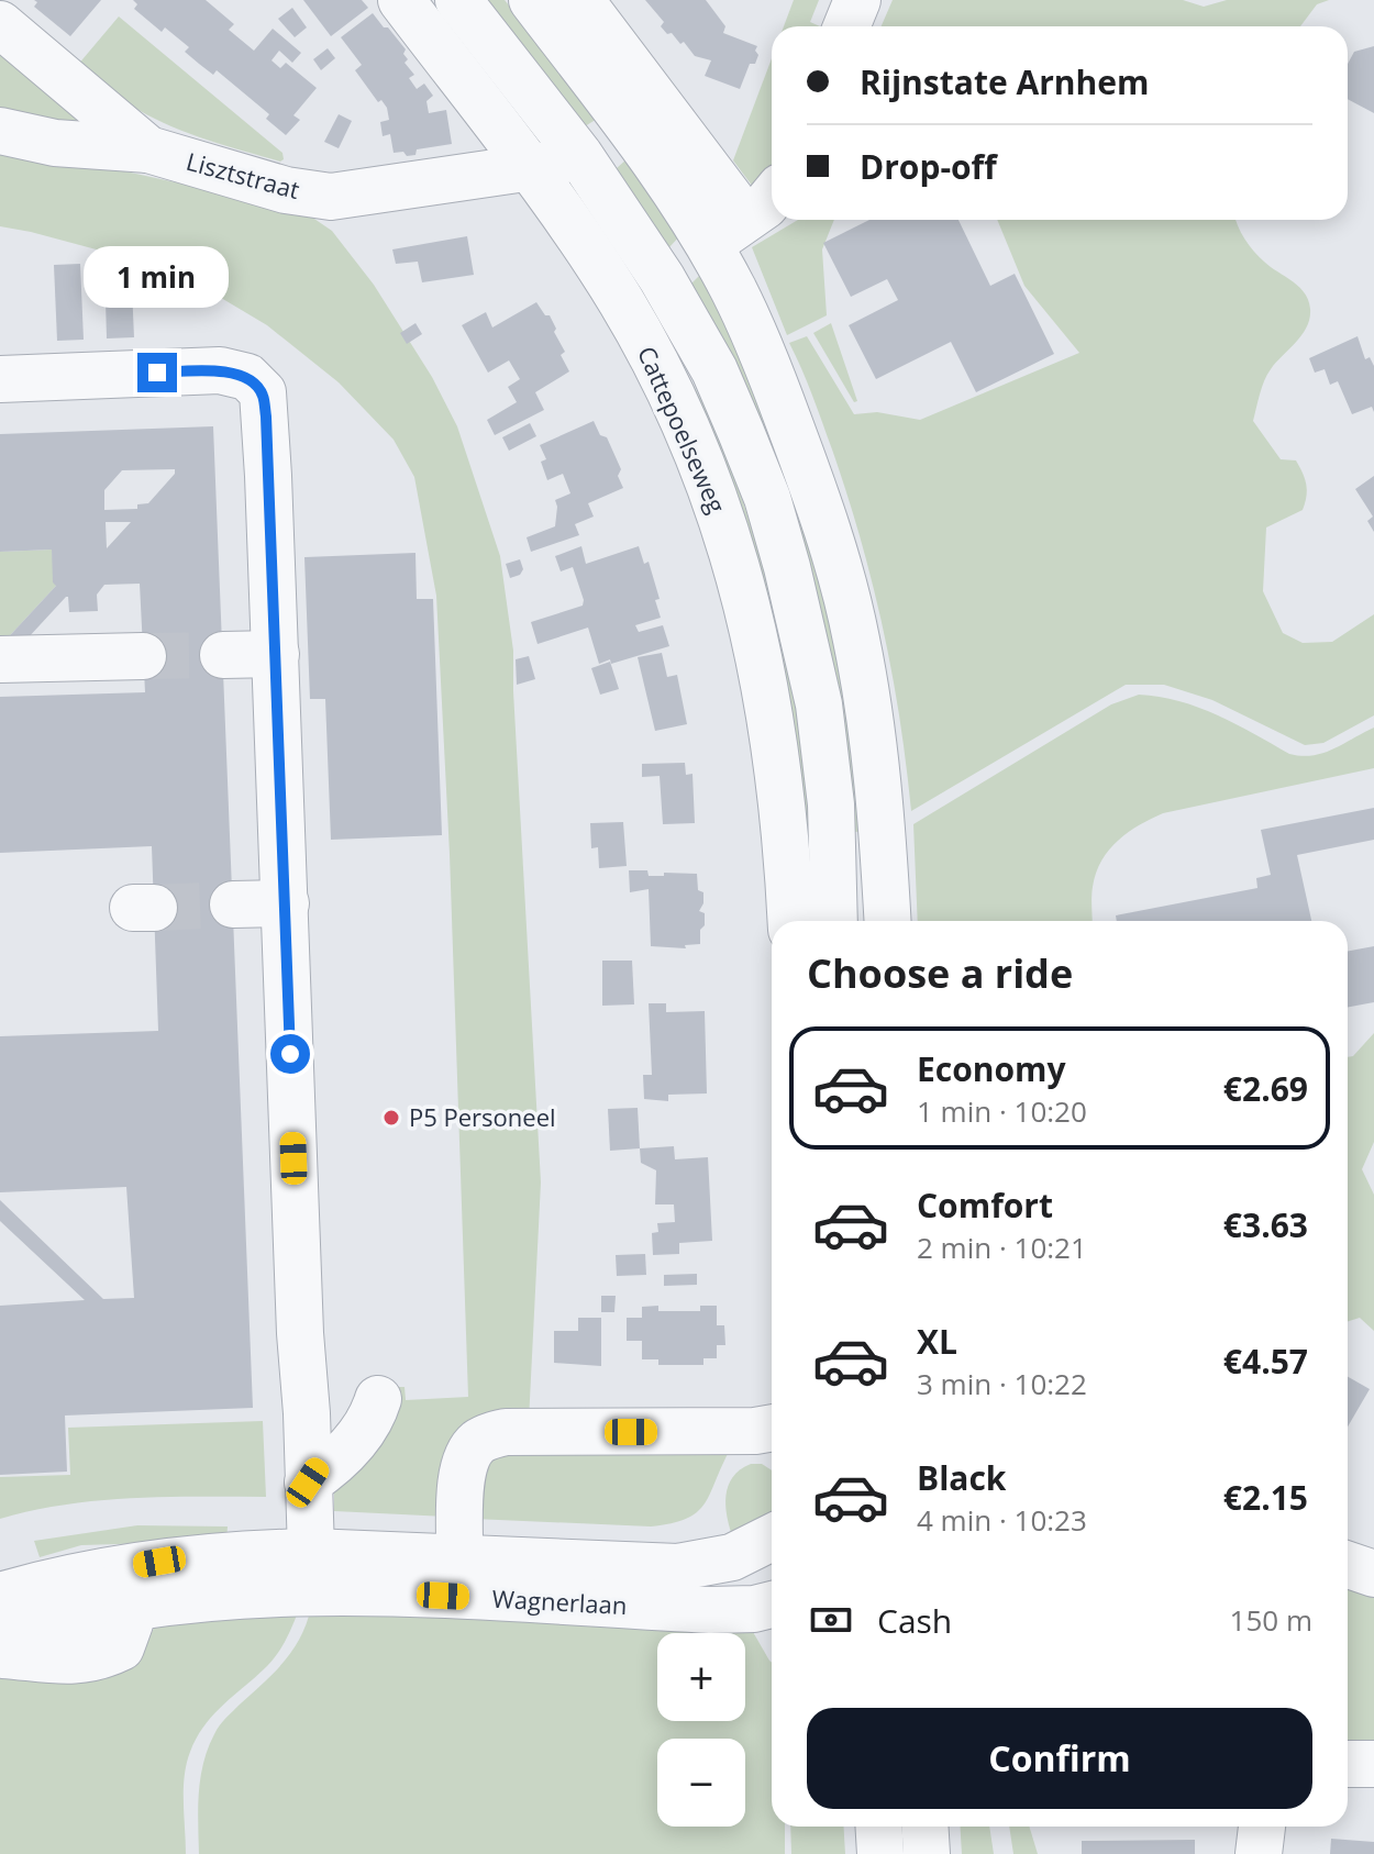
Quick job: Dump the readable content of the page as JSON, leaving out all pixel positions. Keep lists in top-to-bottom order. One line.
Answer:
{"streets":{"street":["Lisztstraat","Cattepoelseweg","Wagnerlaan"]},"crossings":[["Lisztstraat","Cattepoelseweg"]],"places":["P5 Personeel"],"page":{"banner":["Rijnstate Arnhem","Drop-off"],"bubble":"1 min","heading":"Choose a ride","list":[{"name":"Economy","note":"1 min · 10:20","value":"€2.69"},{"name":"Comfort","note":"2 min · 10:21","value":"€3.63"},{"name":"XL","note":"3 min · 10:22","value":"€4.57"},{"name":"Black","note":"4 min · 10:23","value":"€2.15"}],"pay":["Cash","150 m"],"map_buttons":["+","−"],"buttons":"Confirm"}}
